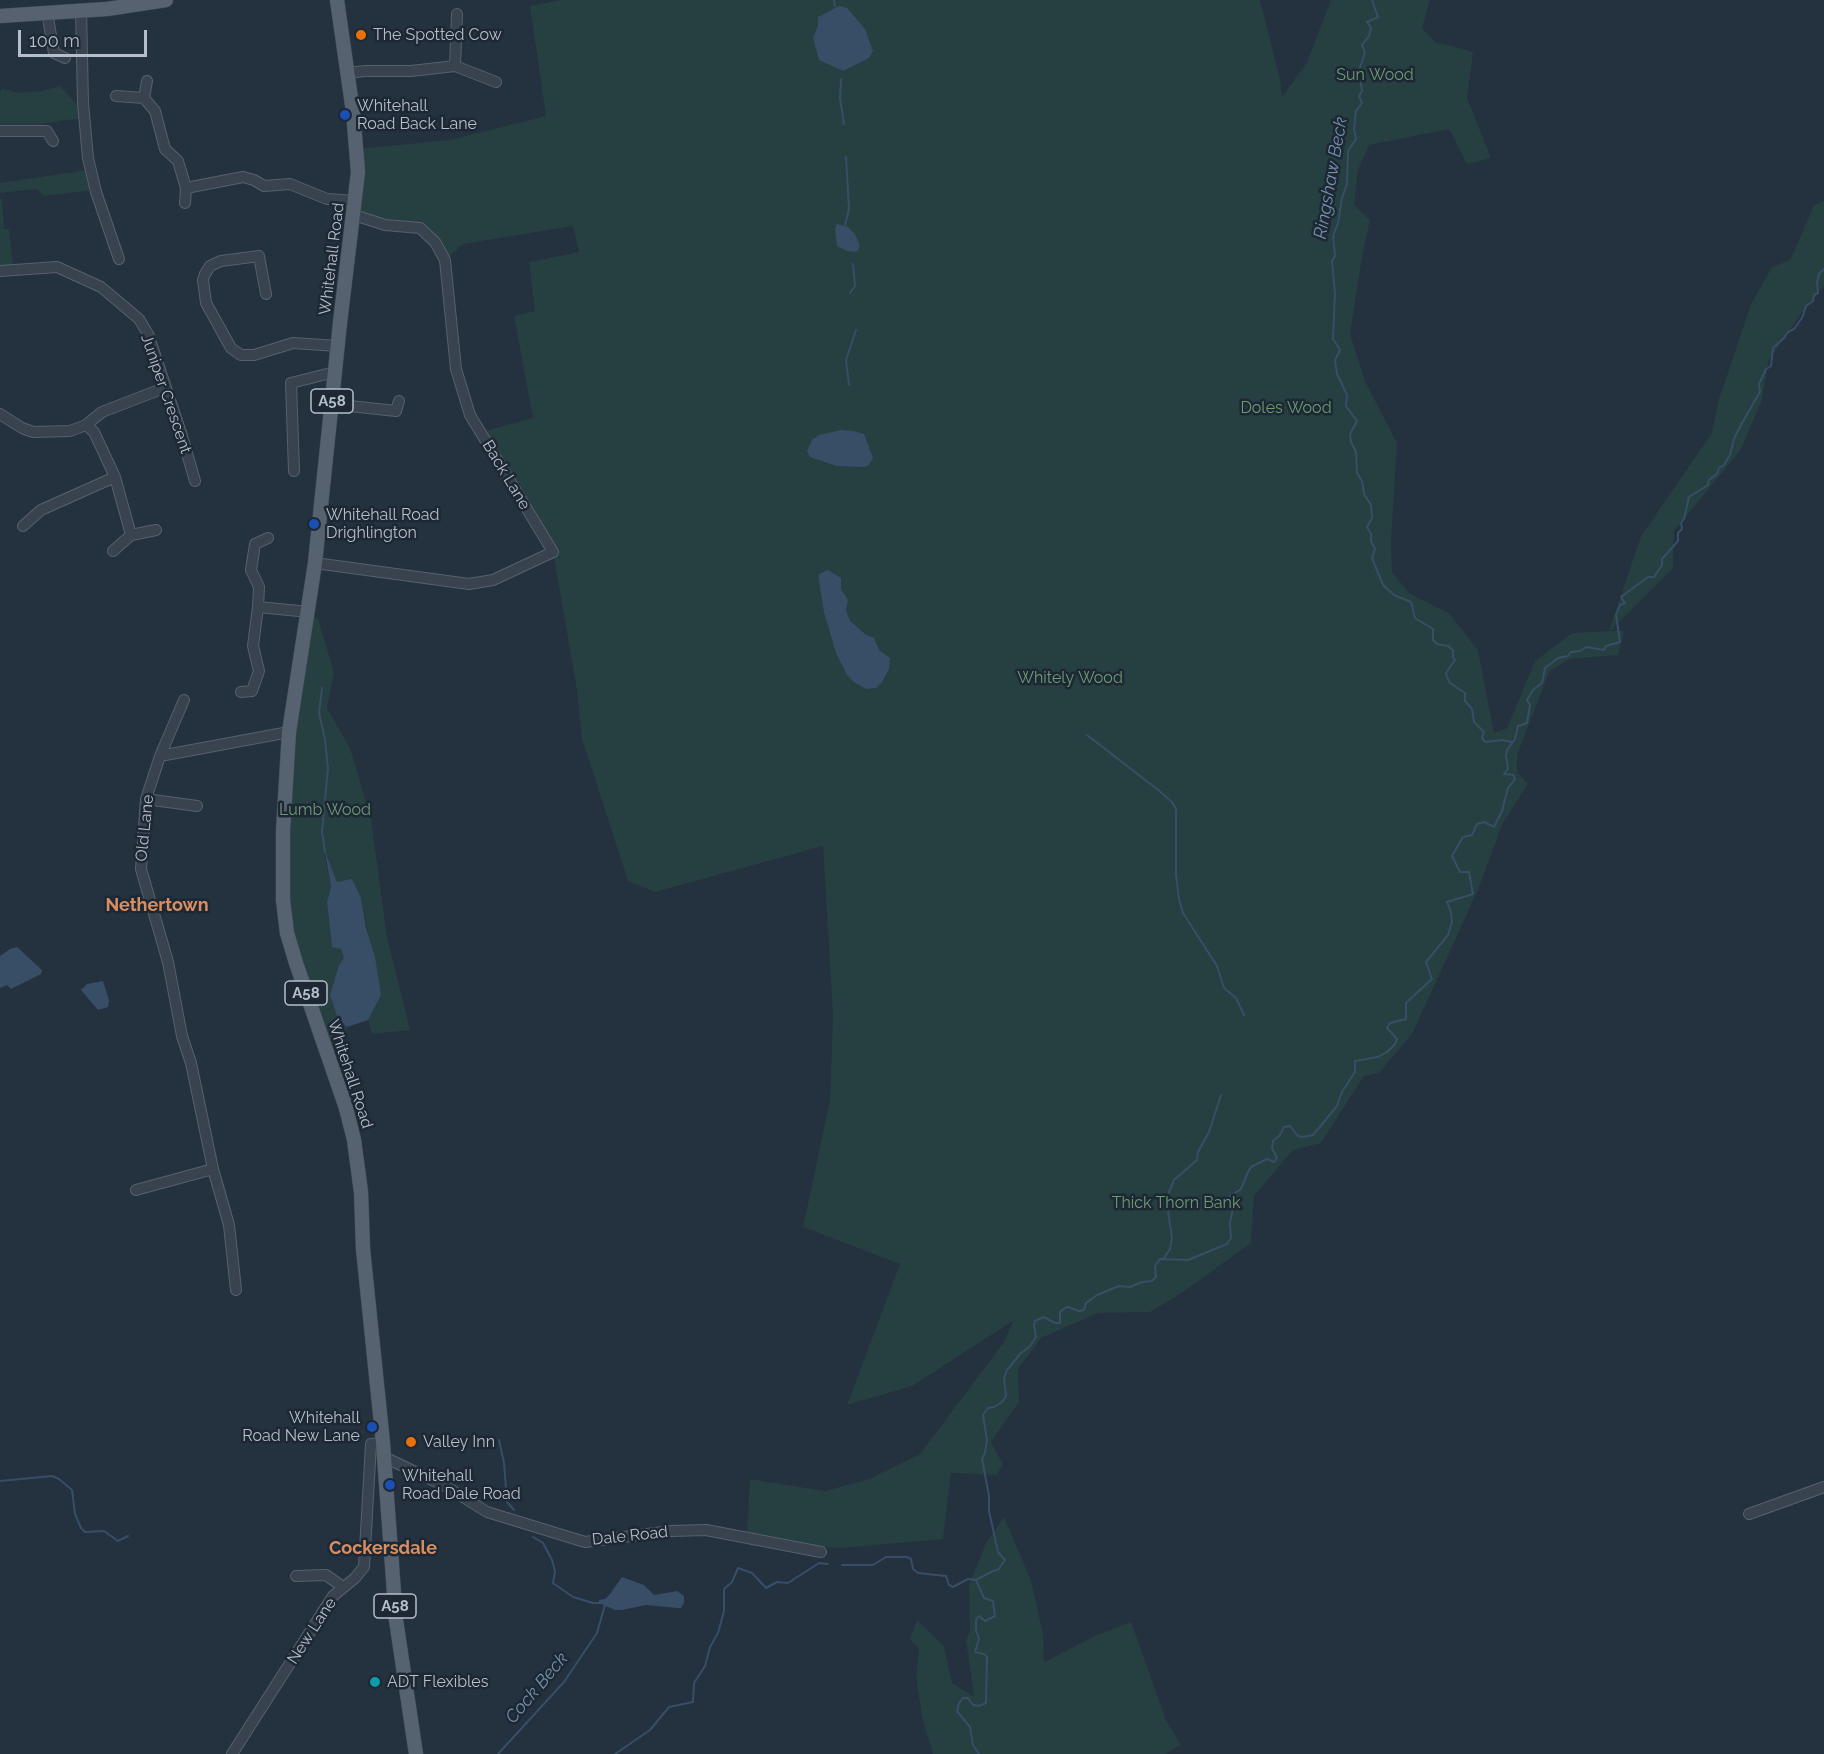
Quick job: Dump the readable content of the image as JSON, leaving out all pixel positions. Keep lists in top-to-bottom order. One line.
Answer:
{"streets":{"main road":["Whitehall Road","A58"],"street":["Juniper Crescent","Back Lane","Old Lane","Dale Road","New Lane"]},"crossings":[["Whitehall Road","Back Lane"],["Whitehall Road","Dale Road"],["Whitehall Road","New Lane"],["Dale Road","New Lane"]],"districts":["Nethertown","Cockersdale"],"water":["Ringshaw Beck","Cock Beck"],"parks":["Sun Wood","Doles Wood","Whitely Wood","Lumb Wood","Thick Thorn Bank"],"places":["The Spotted Cow","Whitehall Road Back Lane","Whitehall Road Drighlington","Whitehall Road New Lane","Valley Inn","Whitehall Road Dale Road","ADT Flexibles"],"scale_bar":"100 m"}
